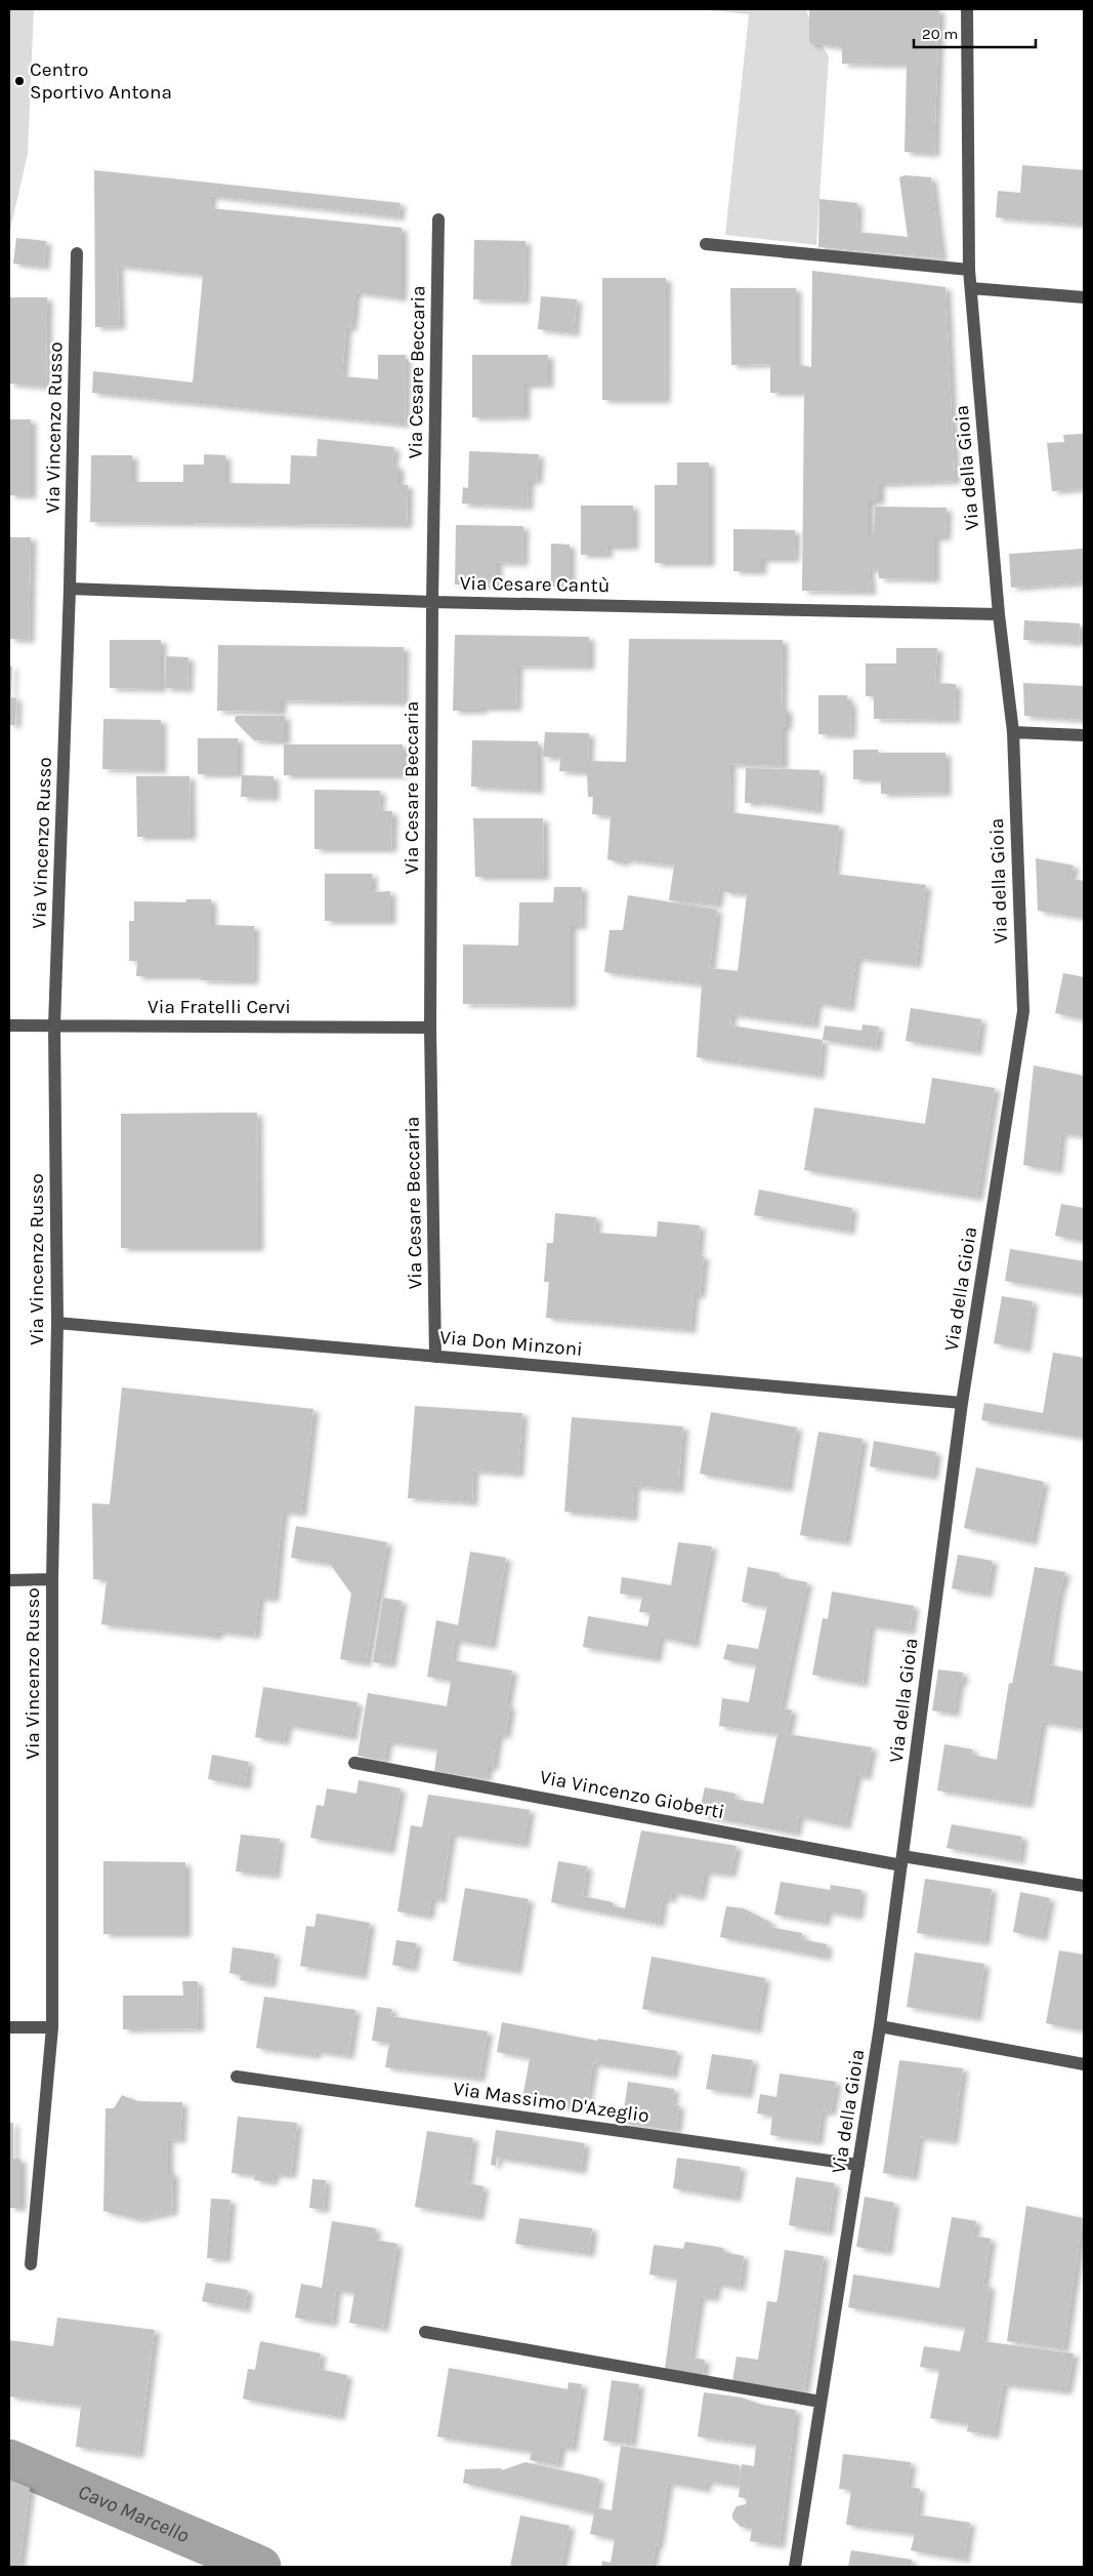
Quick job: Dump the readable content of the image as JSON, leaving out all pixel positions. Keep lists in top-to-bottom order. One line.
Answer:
{"streets":{"street":["Via Cesare Beccaria","Via Vincenzo Russo","Via della Gioia","Via Cesare Cantù","Via Fratelli Cervi","Via Don Minzoni","Via Vincenzo Gioberti","Via Massimo D'Azeglio"]},"crossings":[["Via Cesare Beccaria","Via Cesare Cantù"],["Via Cesare Beccaria","Via Fratelli Cervi"],["Via Cesare Beccaria","Via Don Minzoni"],["Via Vincenzo Russo","Via Cesare Cantù"],["Via Vincenzo Russo","Via Fratelli Cervi"],["Via Vincenzo Russo","Via Don Minzoni"],["Via della Gioia","Via Cesare Cantù"],["Via della Gioia","Via Don Minzoni"],["Via della Gioia","Via Vincenzo Gioberti"],["Via della Gioia","Via Massimo D'Azeglio"]],"water":["Cavo Marcello"],"places":["Centro Sportivo Antona"],"scale_bar":"20 m"}
